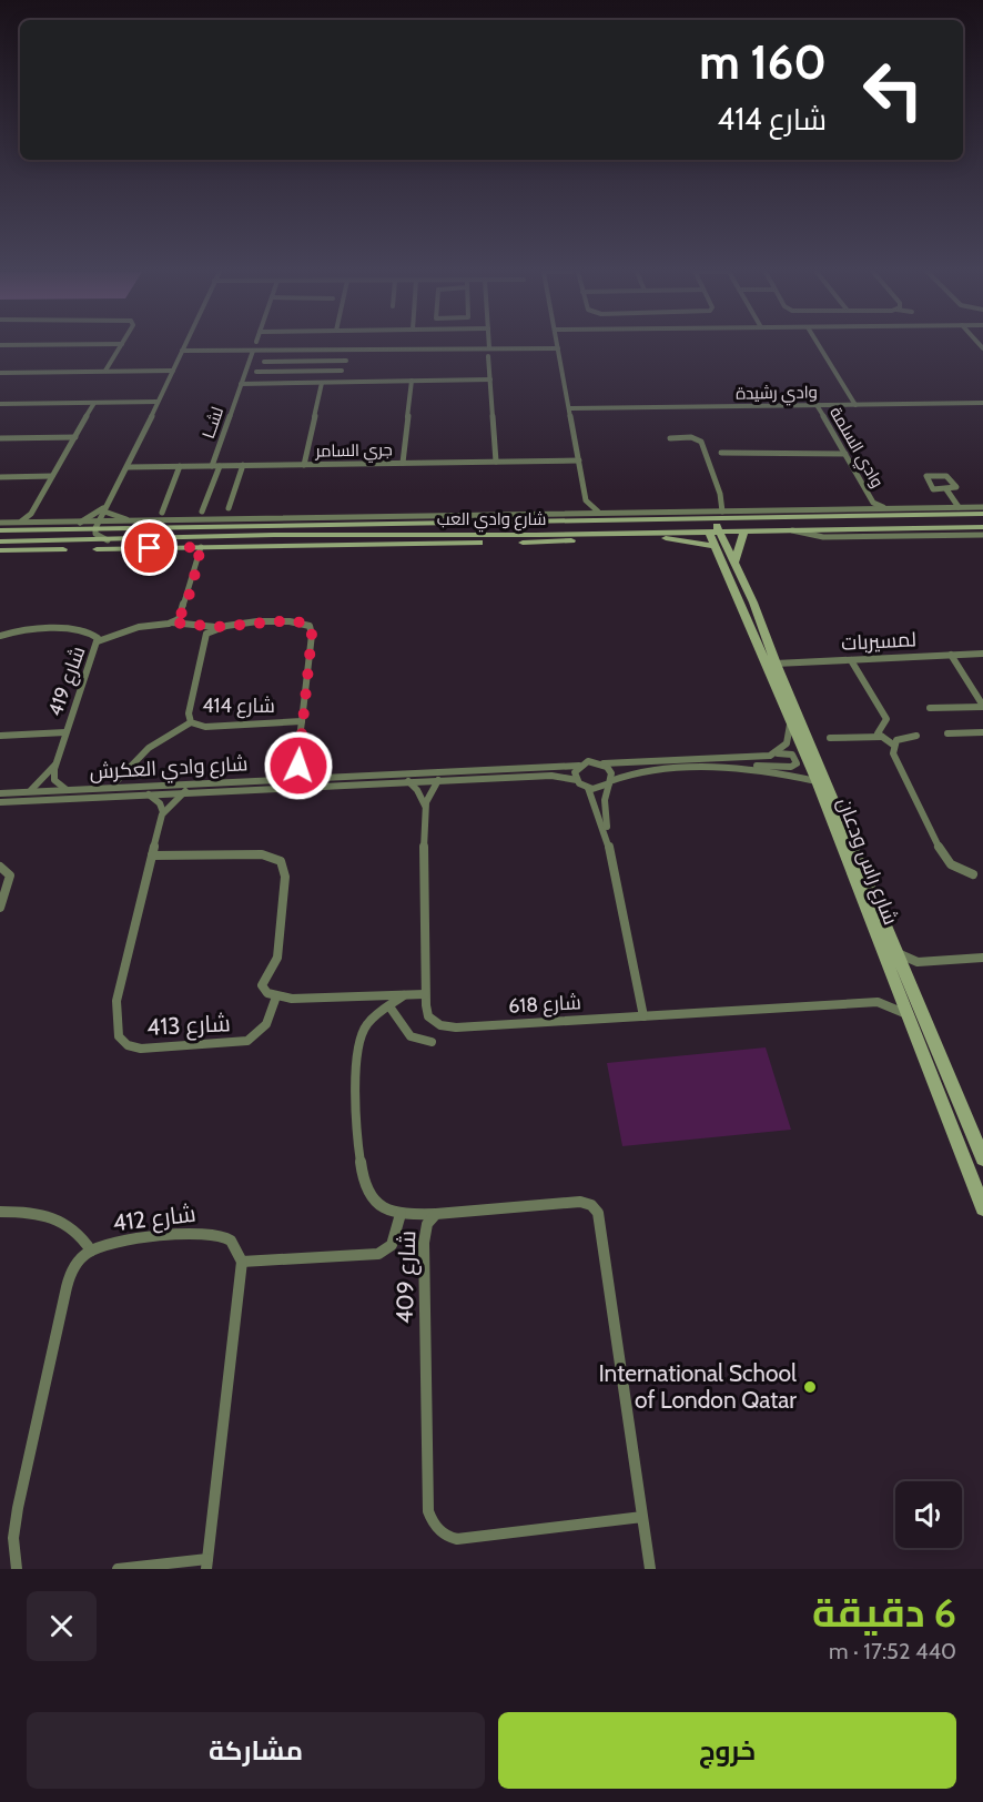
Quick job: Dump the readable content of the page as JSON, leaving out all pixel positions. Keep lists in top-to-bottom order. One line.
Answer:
{"streets":{"street":["وادي رشيدة","لشــا","وادي السلمة","جري السامر","شارع وادي العب","لمسيربات","شارع 419","شارع 414","شارع وادي العكرش","شارع راس ودعان","شارع 618","شارع 413","شارع 412","شارع 409"]},"crossings":[["وادي رشيدة","وادي السلمة"],["لشــا","جري السامر"],["لشــا","شارع وادي العب"],["شارع وادي العب","شارع راس ودعان"],["لمسيربات","شارع راس ودعان"],["شارع 419","شارع 414"],["شارع 419","شارع وادي العكرش"],["شارع 414","شارع وادي العكرش"],["شارع وادي العكرش","شارع 618"],["شارع راس ودعان","شارع 618"]],"places":["International School of London Qatar"],"page":{"turn":["160 m","شارع 414"],"heading":["6 دقيقة","440 m · 17:52"],"buttons":["خروج","مشاركة"]}}
